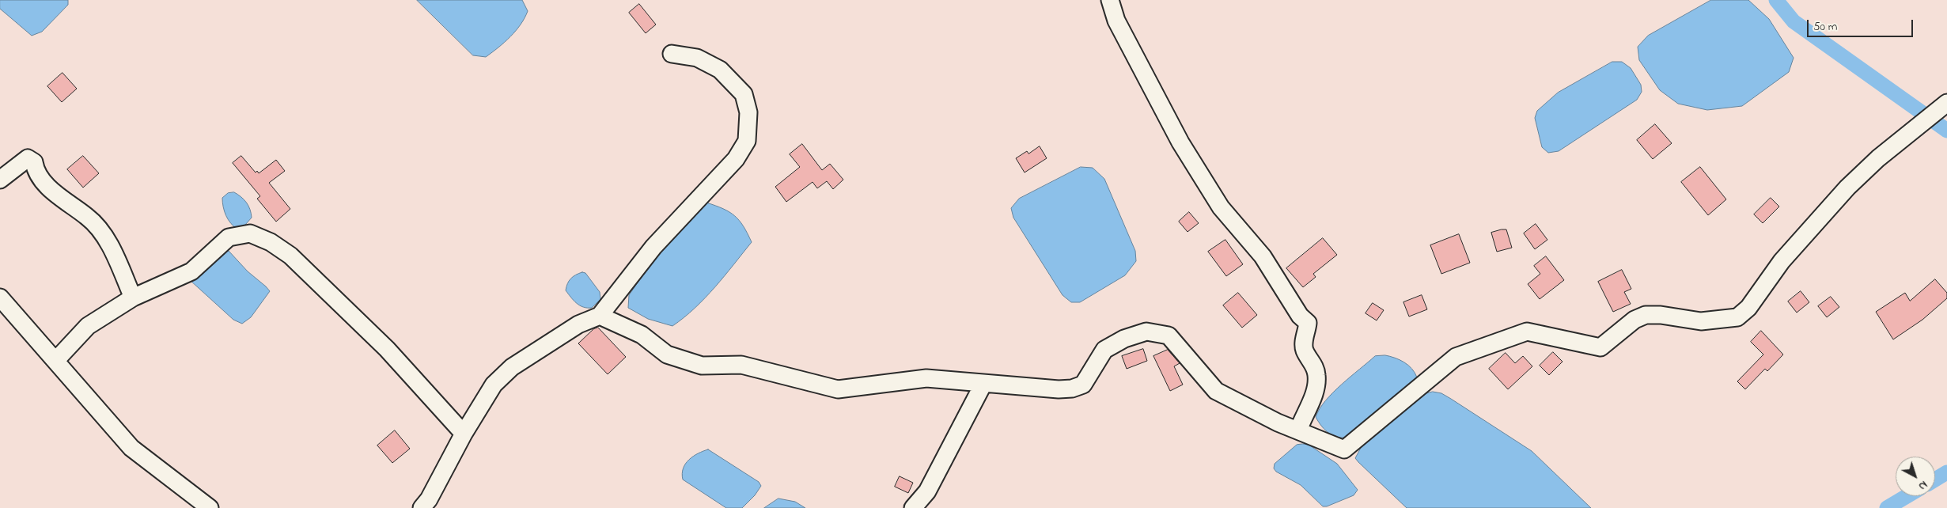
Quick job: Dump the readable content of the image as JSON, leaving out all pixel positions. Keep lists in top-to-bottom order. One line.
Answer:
{"scale_bar":"50 m","north":"bottom right"}
